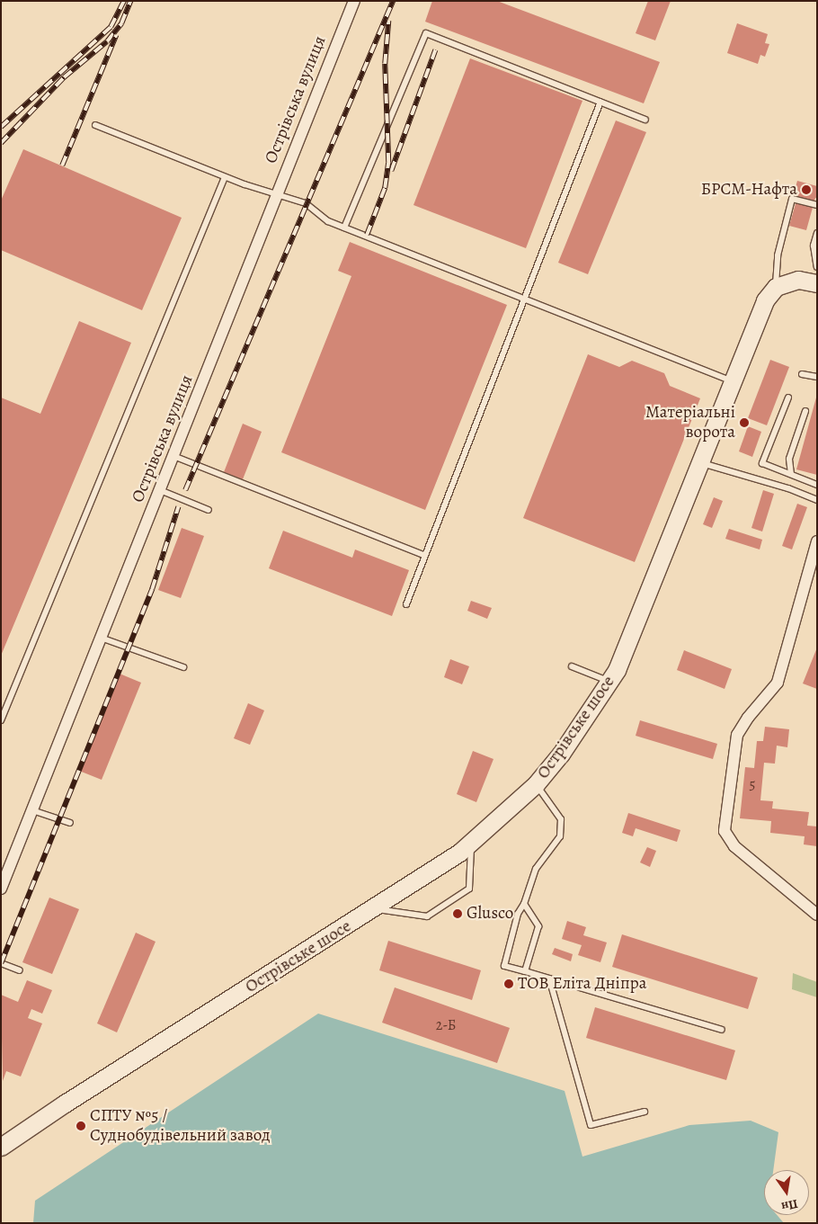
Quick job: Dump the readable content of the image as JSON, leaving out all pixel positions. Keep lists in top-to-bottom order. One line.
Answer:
{"streets":{"street":["Острівська вулиця","Острівське шосе"]},"places":["БРСМ-Нафта","Матеріальні ворота","Glusco","ТОВ Еліта Дніпра","СПТУ №5 / Суднобудівельний завод"],"house_numbers":["5","2-Б"],"north":"bottom"}
